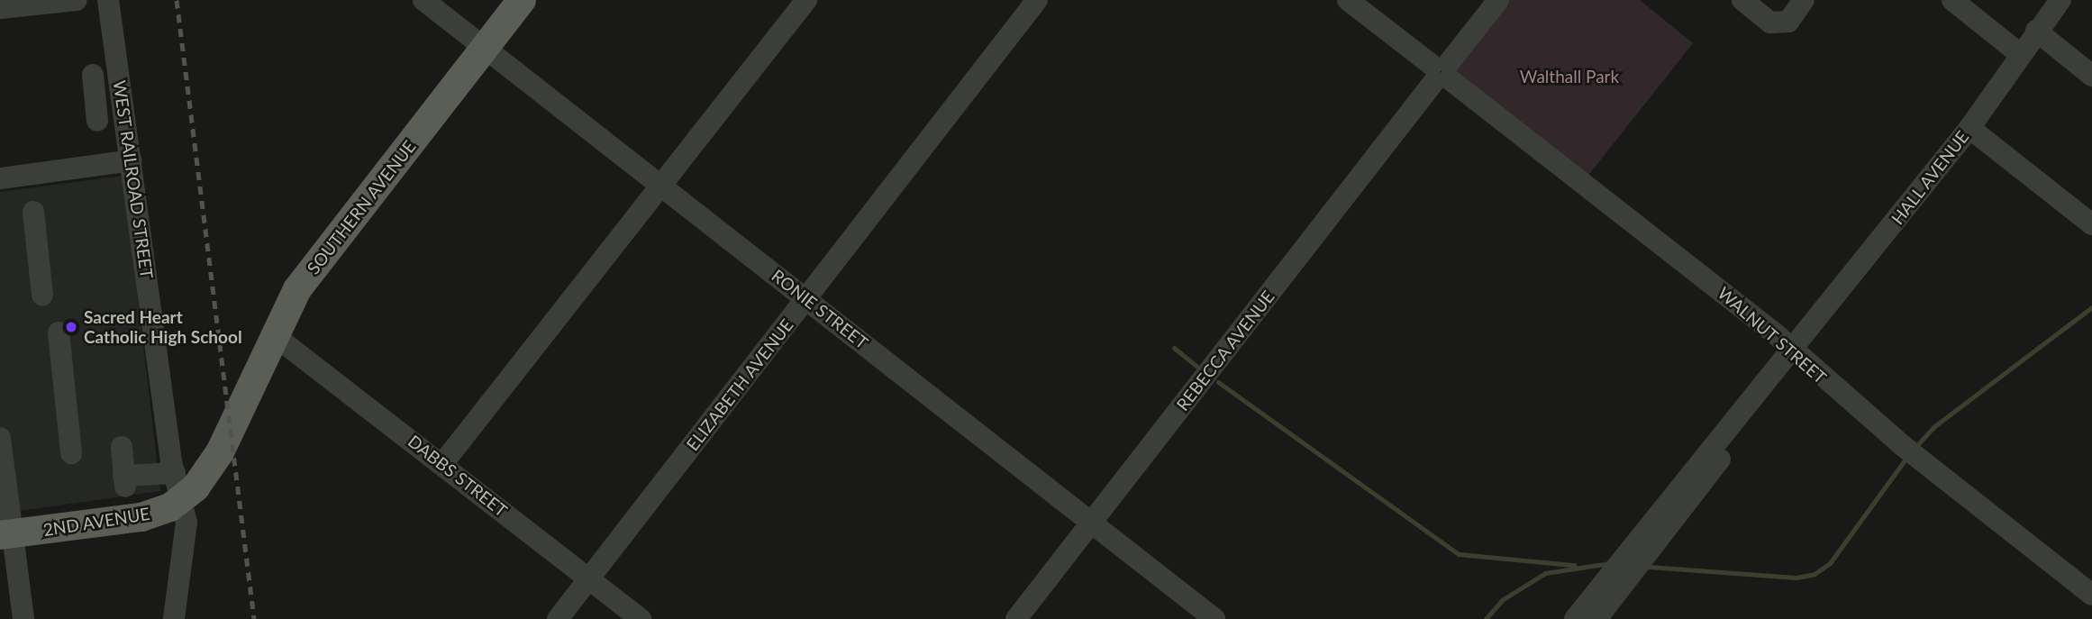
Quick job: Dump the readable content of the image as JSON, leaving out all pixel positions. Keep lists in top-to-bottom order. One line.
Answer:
{"streets":{"main road":["SOUTHERN AVENUE","2ND AVENUE"],"street":["HALL AVENUE","WEST RAILROAD STREET","RONIE STREET","WALNUT STREET","REBECCA AVENUE","ELIZABETH AVENUE","DABBS STREET"]},"crossings":[["HALL AVENUE","WALNUT STREET"],["WEST RAILROAD STREET","2ND AVENUE"],["SOUTHERN AVENUE","RONIE STREET"],["SOUTHERN AVENUE","DABBS STREET"],["SOUTHERN AVENUE","2ND AVENUE"],["RONIE STREET","REBECCA AVENUE"],["RONIE STREET","ELIZABETH AVENUE"],["WALNUT STREET","REBECCA AVENUE"],["ELIZABETH AVENUE","DABBS STREET"]],"parks":["Walthall Park"],"places":["Sacred Heart Catholic High School"]}
